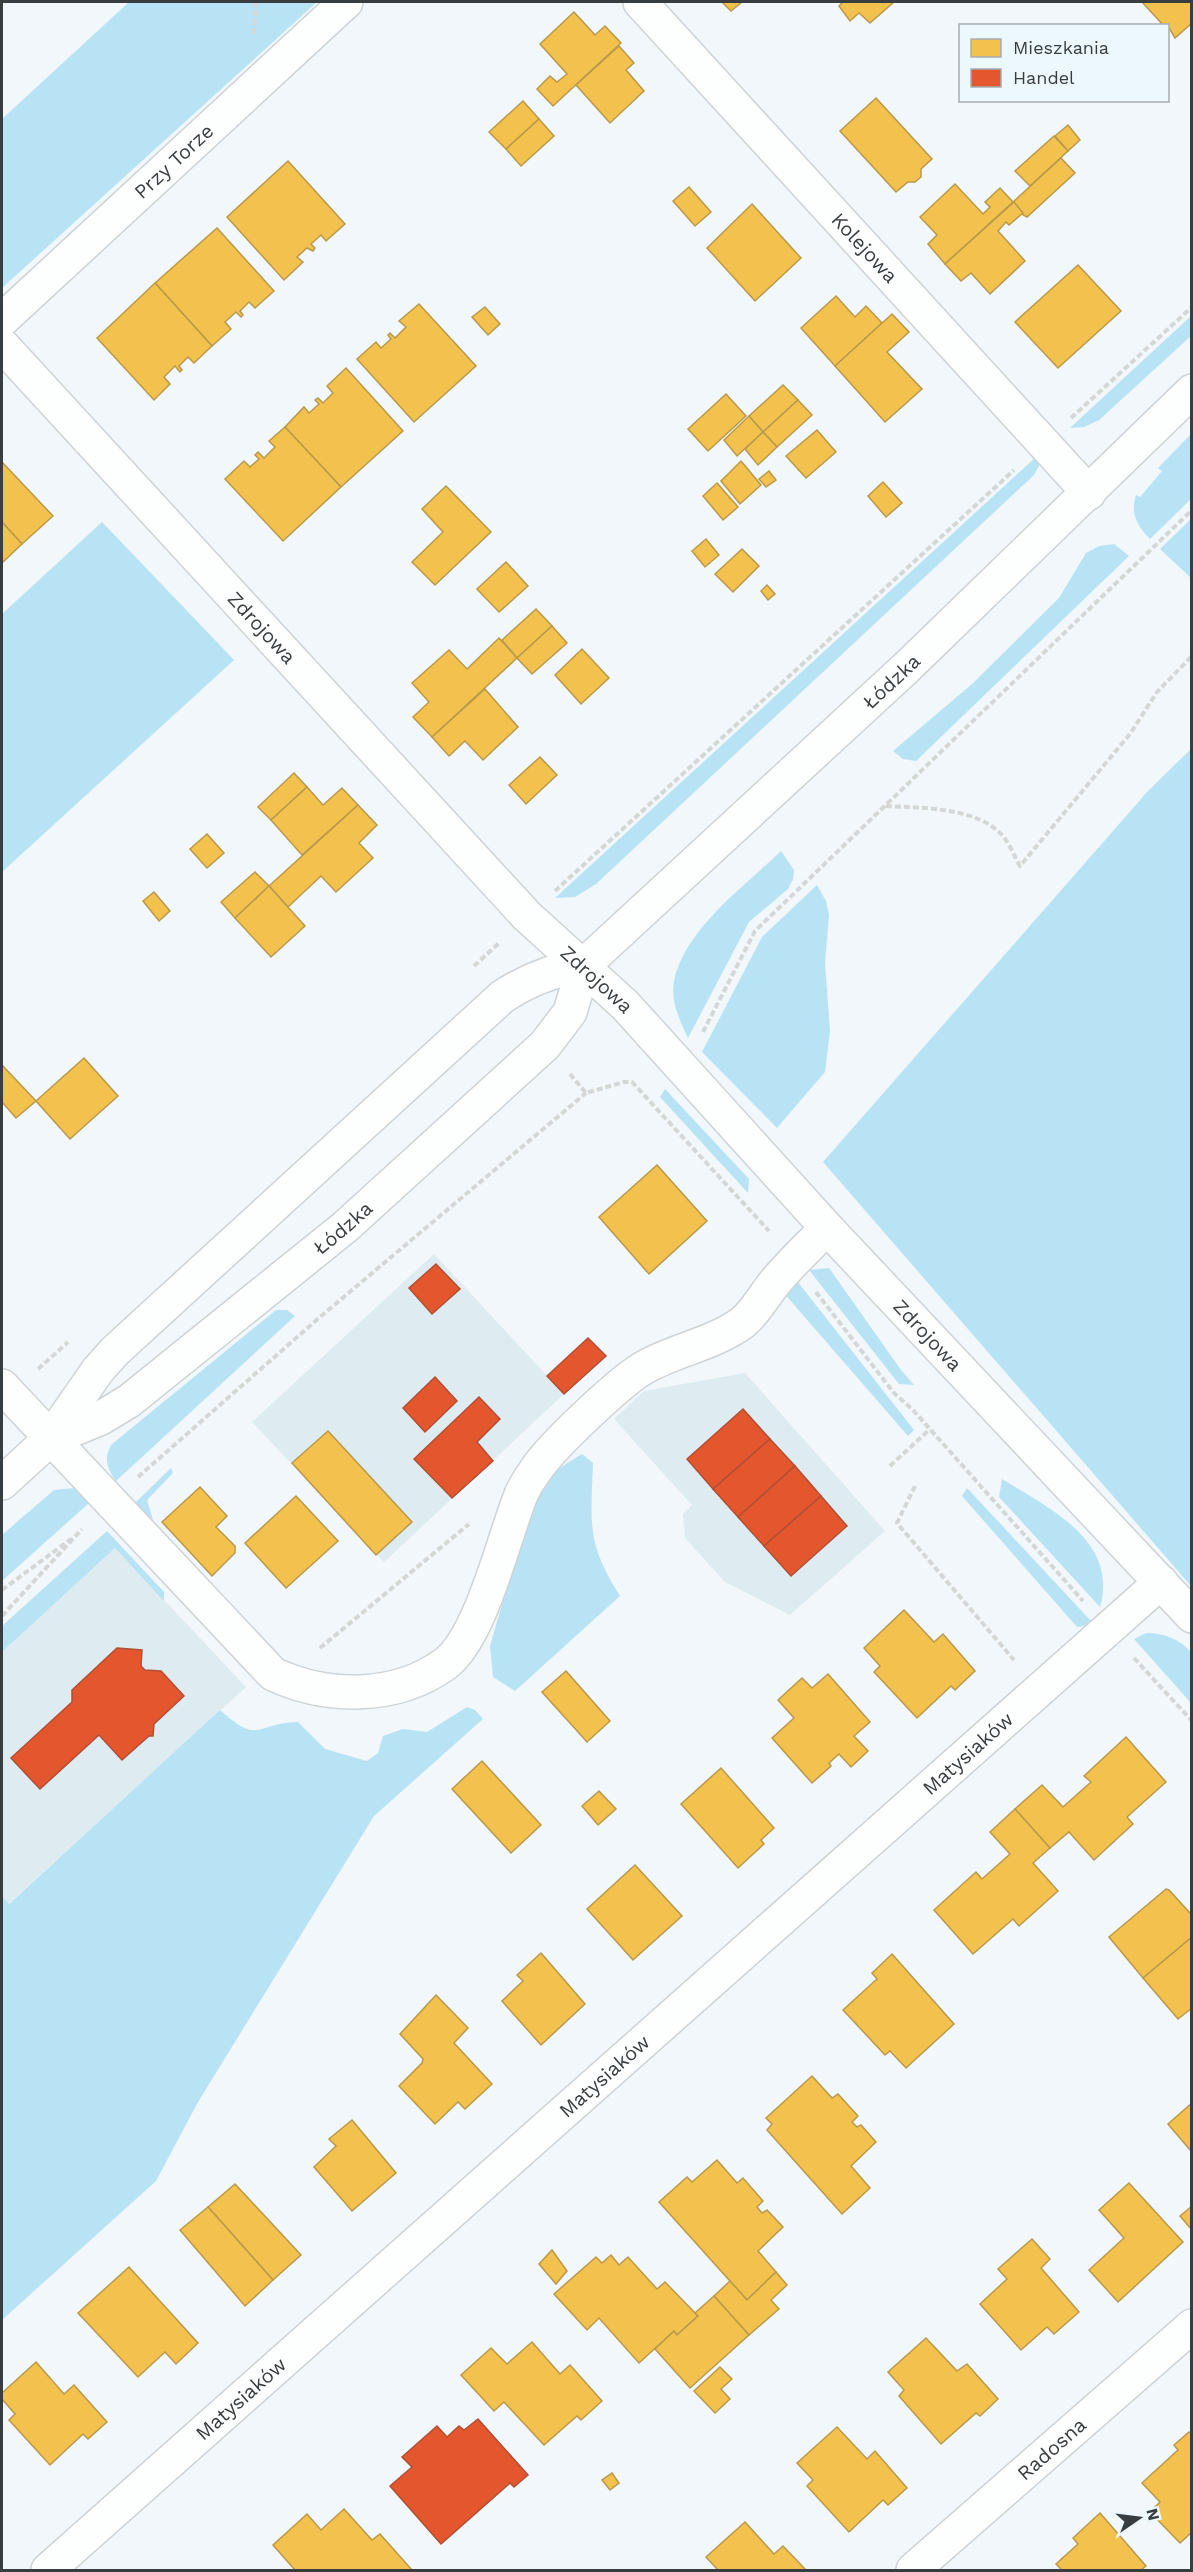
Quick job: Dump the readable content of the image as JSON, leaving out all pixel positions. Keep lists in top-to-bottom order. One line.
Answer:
{"streets":{"street":["Przy Torze","Kolejowa","Zdrojowa","Łódzka","Matysiaków","Radosna"]},"crossings":[["Kolejowa","Łódzka"],["Zdrojowa","Łódzka"],["Zdrojowa","Matysiaków"]],"legend":["Mieszkania","Handel"],"north":"right"}
